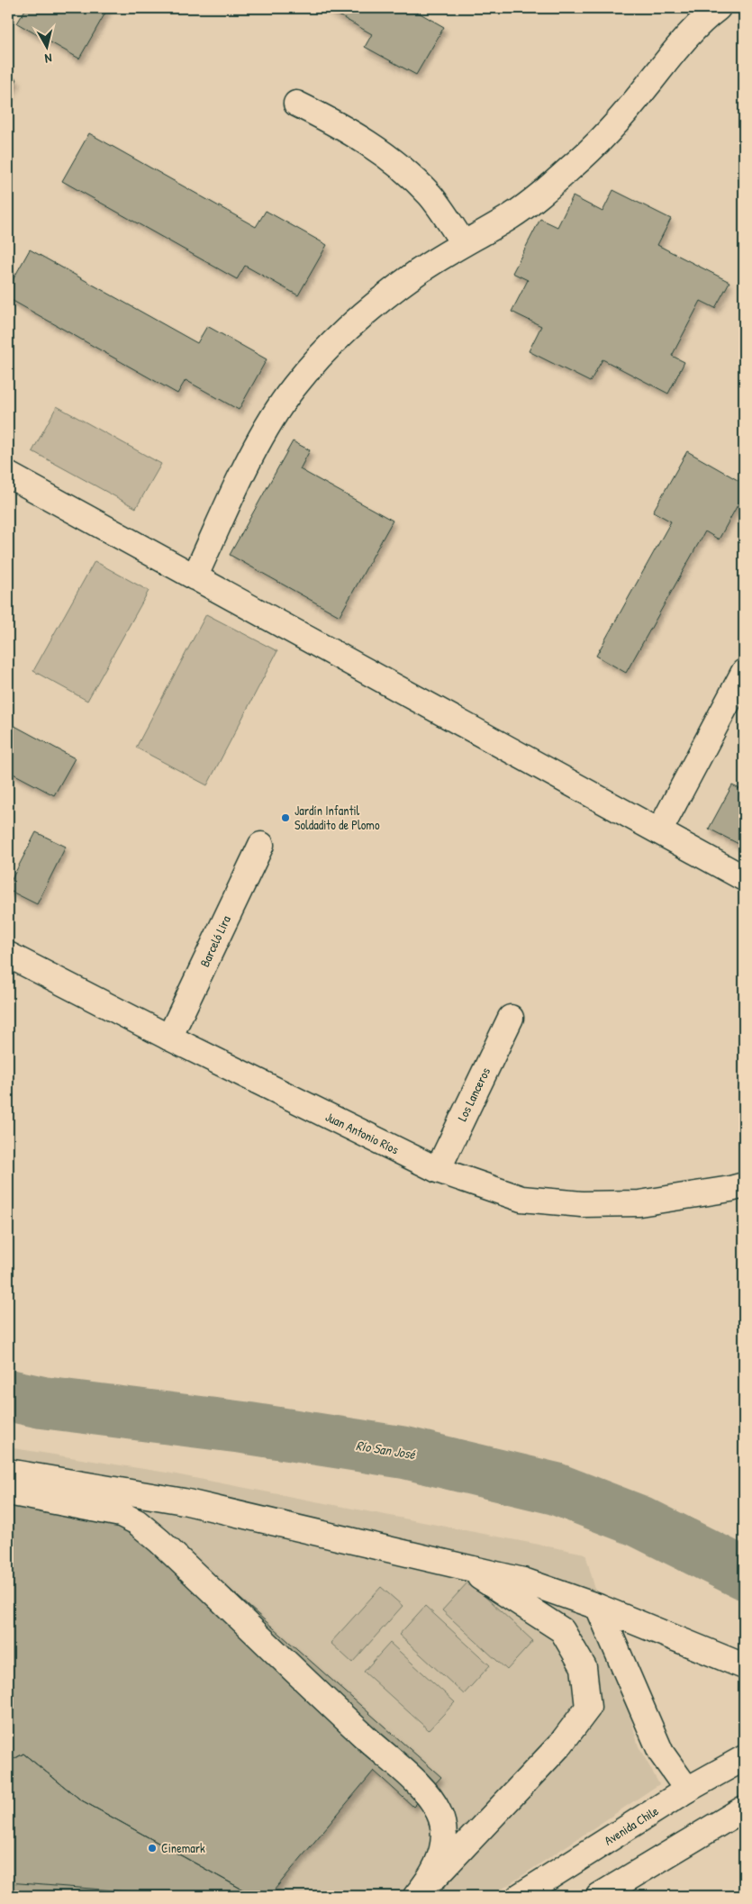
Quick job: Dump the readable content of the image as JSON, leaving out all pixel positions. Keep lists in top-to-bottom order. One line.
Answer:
{"streets":{"main road":["Barceló Lira","Los Lanceros","Juan Antonio Ríos","Avenida Chile"]},"crossings":[["Barceló Lira","Juan Antonio Ríos"],["Los Lanceros","Juan Antonio Ríos"]],"water":["Río San José"],"places":["Jardín Infantil Soldadito de Plomo","Cinemark"],"north":"bottom"}
